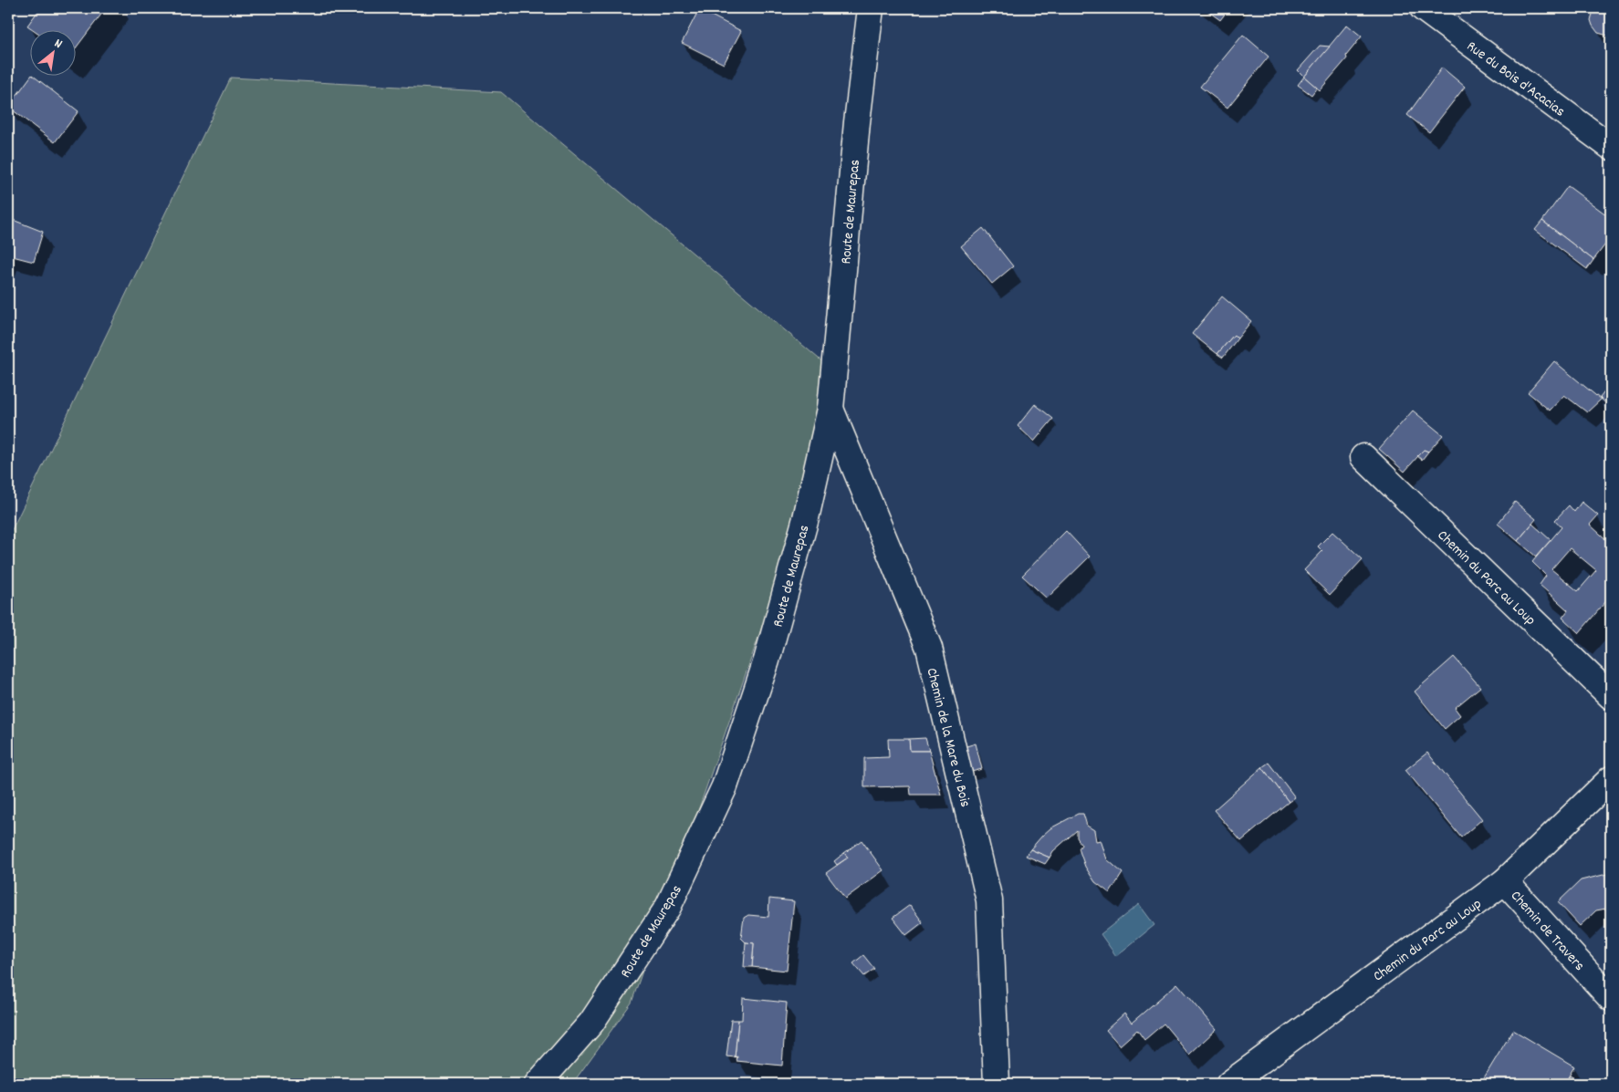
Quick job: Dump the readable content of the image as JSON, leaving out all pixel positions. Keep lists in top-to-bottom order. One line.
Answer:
{"streets":{"street":["Rue du Bois d'Acacias","Route de Maurepas","Chemin du Parc au Loup","Chemin de la Mare du Bois","Chemin de Travers"]},"crossings":[["Route de Maurepas","Chemin de la Mare du Bois"],["Chemin du Parc au Loup","Chemin de Travers"]],"north":"top right"}
